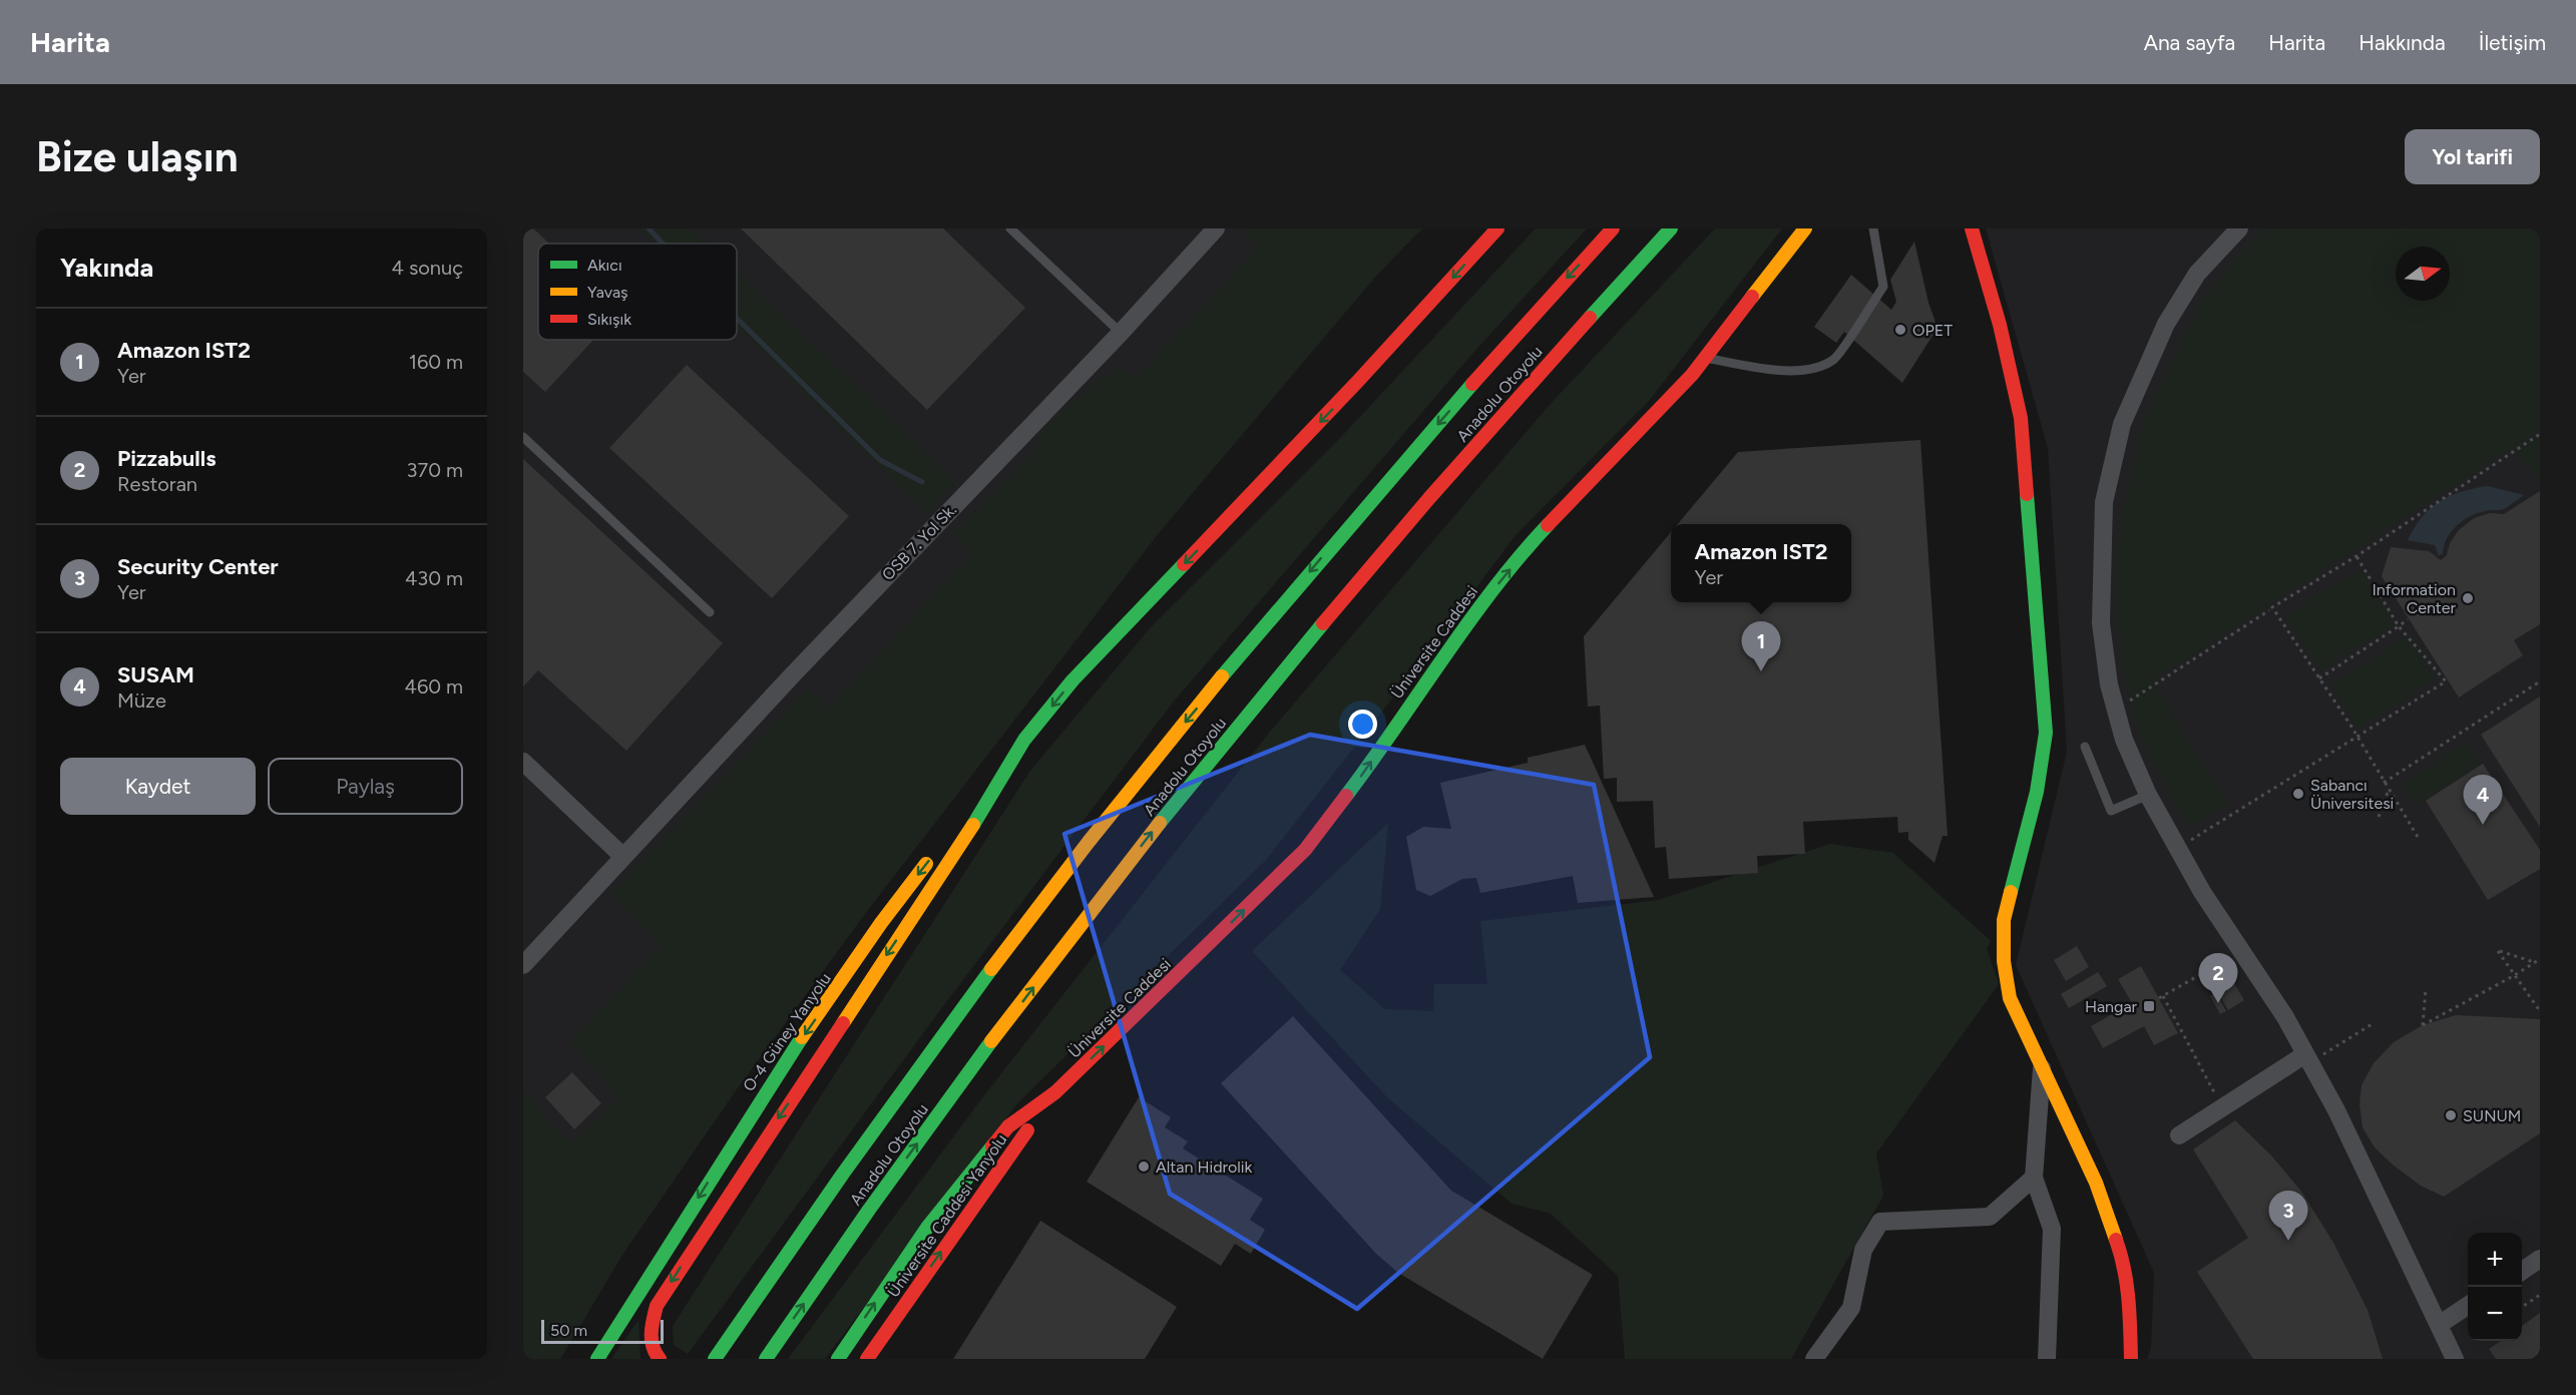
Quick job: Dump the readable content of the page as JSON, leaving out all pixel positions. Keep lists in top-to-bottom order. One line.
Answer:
{"streets":{"main road":["Anadolu Otoyolu","Üniversite Caddesi","O-4 Güney Yanyolu","Üniversite Caddesi Yanyolu"],"street":["OSB 7. Yol Sk."]},"crossings":[["Üniversite Caddesi","Üniversite Caddesi Yanyolu"]],"one_way":["Üniversite Caddesi"],"places":{"other":["OPET","Information Center","Sabancı Üniversitesi","SUNUM","Altan Hidrolik"],"transit":["Hangar"]},"legend":["Akıcı","Yavaş","Sıkışık"],"scale_bar":"50 m","north":"right","page":{"header":"Harita","nav":["Ana sayfa","Harita","Hakkında","İletişim"],"buttons":["Yol tarifi",["Kaydet","Paylaş"]],"title":"Bize ulaşın","heading":["Yakında","4 sonuç"],"list":[{"mark":"1","name":"Amazon IST2","note":"Yer","value":"160 m"},{"mark":"2","name":"Pizzabulls","note":"Restoran","value":"370 m"},{"mark":"3","name":"Security Center","note":"Yer","value":"430 m"},{"mark":"4","name":"SUSAM","note":"Müze","value":"460 m"}],"popup":["Amazon IST2","Yer"],"pins":["1","4","2","3"],"map_buttons":["+","−"],"scale":"50 m"}}
